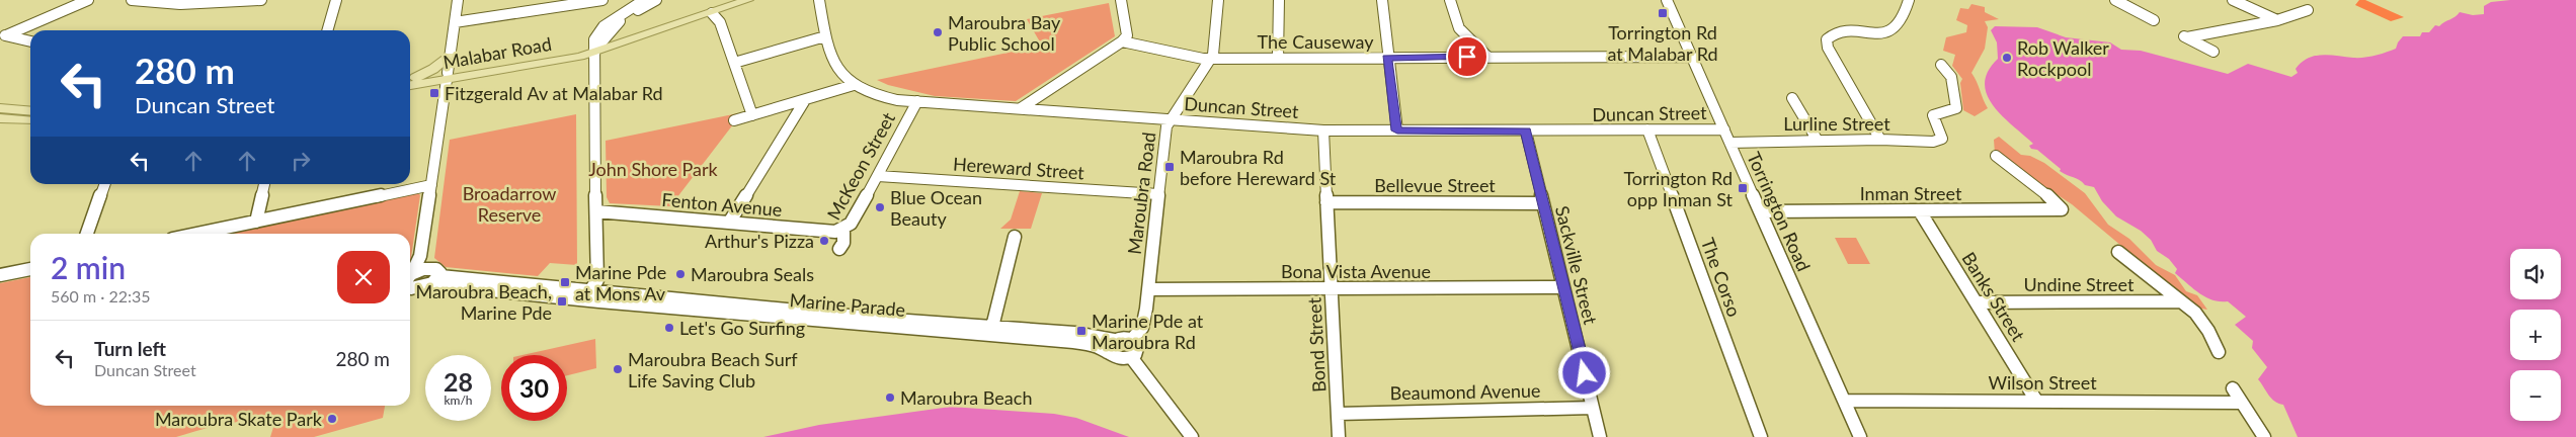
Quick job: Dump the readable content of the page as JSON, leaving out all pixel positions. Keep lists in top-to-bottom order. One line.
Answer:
{"streets":{"main road":["Malabar Road"],"street":["The Causeway","Duncan Street","Lurline Street","McKeon Street","Hereward Street","Bellevue Street","Maroubra Road","Inman Street","Fenton Avenue","Torrington Road","Sackville Street","Bona Vista Avenue","The Corso","Undine Street","Banks Street","Marine Parade","Bond Street","Wilson Street","Beaumond Avenue"]},"crossings":[["The Causeway","Maroubra Road"],["The Causeway","Torrington Road"],["Duncan Street","McKeon Street"],["Duncan Street","Maroubra Road"],["Duncan Street","Torrington Road"],["Duncan Street","Sackville Street"],["Duncan Street","The Corso"],["Duncan Street","Bond Street"],["Lurline Street","Torrington Road"],["McKeon Street","Hereward Street"],["McKeon Street","Fenton Avenue"],["Hereward Street","Maroubra Road"],["Bellevue Street","Sackville Street"],["Bellevue Street","Bond Street"],["Maroubra Road","Bona Vista Avenue"],["Maroubra Road","Marine Parade"],["Inman Street","Torrington Road"],["Inman Street","Banks Street"],["Torrington Road","Wilson Street"],["Sackville Street","Bona Vista Avenue"],["Sackville Street","Beaumond Avenue"],["Bona Vista Avenue","Bond Street"],["Undine Street","Banks Street"],["Banks Street","Wilson Street"],["Bond Street","Beaumond Avenue"]],"parks":["John Shore Park","Broadarrow Reserve"],"places":{"transit":["Torrington Rd at Malabar Rd","Fitzgerald Av at Malabar Rd","Maroubra Rd before Hereward St","Torrington Rd opp Inman St","Marine Pde at Mons Av","Maroubra Beach, Marine Pde","Marine Pde at Maroubra Rd"],"other":["Maroubra Bay Public School","Rob Walker Rockpool","Blue Ocean Beauty","Arthur's Pizza","Maroubra Seals","Let's Go Surfing","Maroubra Beach Surf Life Saving Club","Maroubra Beach","Maroubra Skate Park"]},"page":{"turn":["280 m","Duncan Street"],"heading":["2 min","560 m · 22:35"],"map_buttons":["+","−"],"list":[{"name":"Turn left","note":"Duncan Street","value":"280 m"}],"speed":"28 km/h","limit":"30"}}
